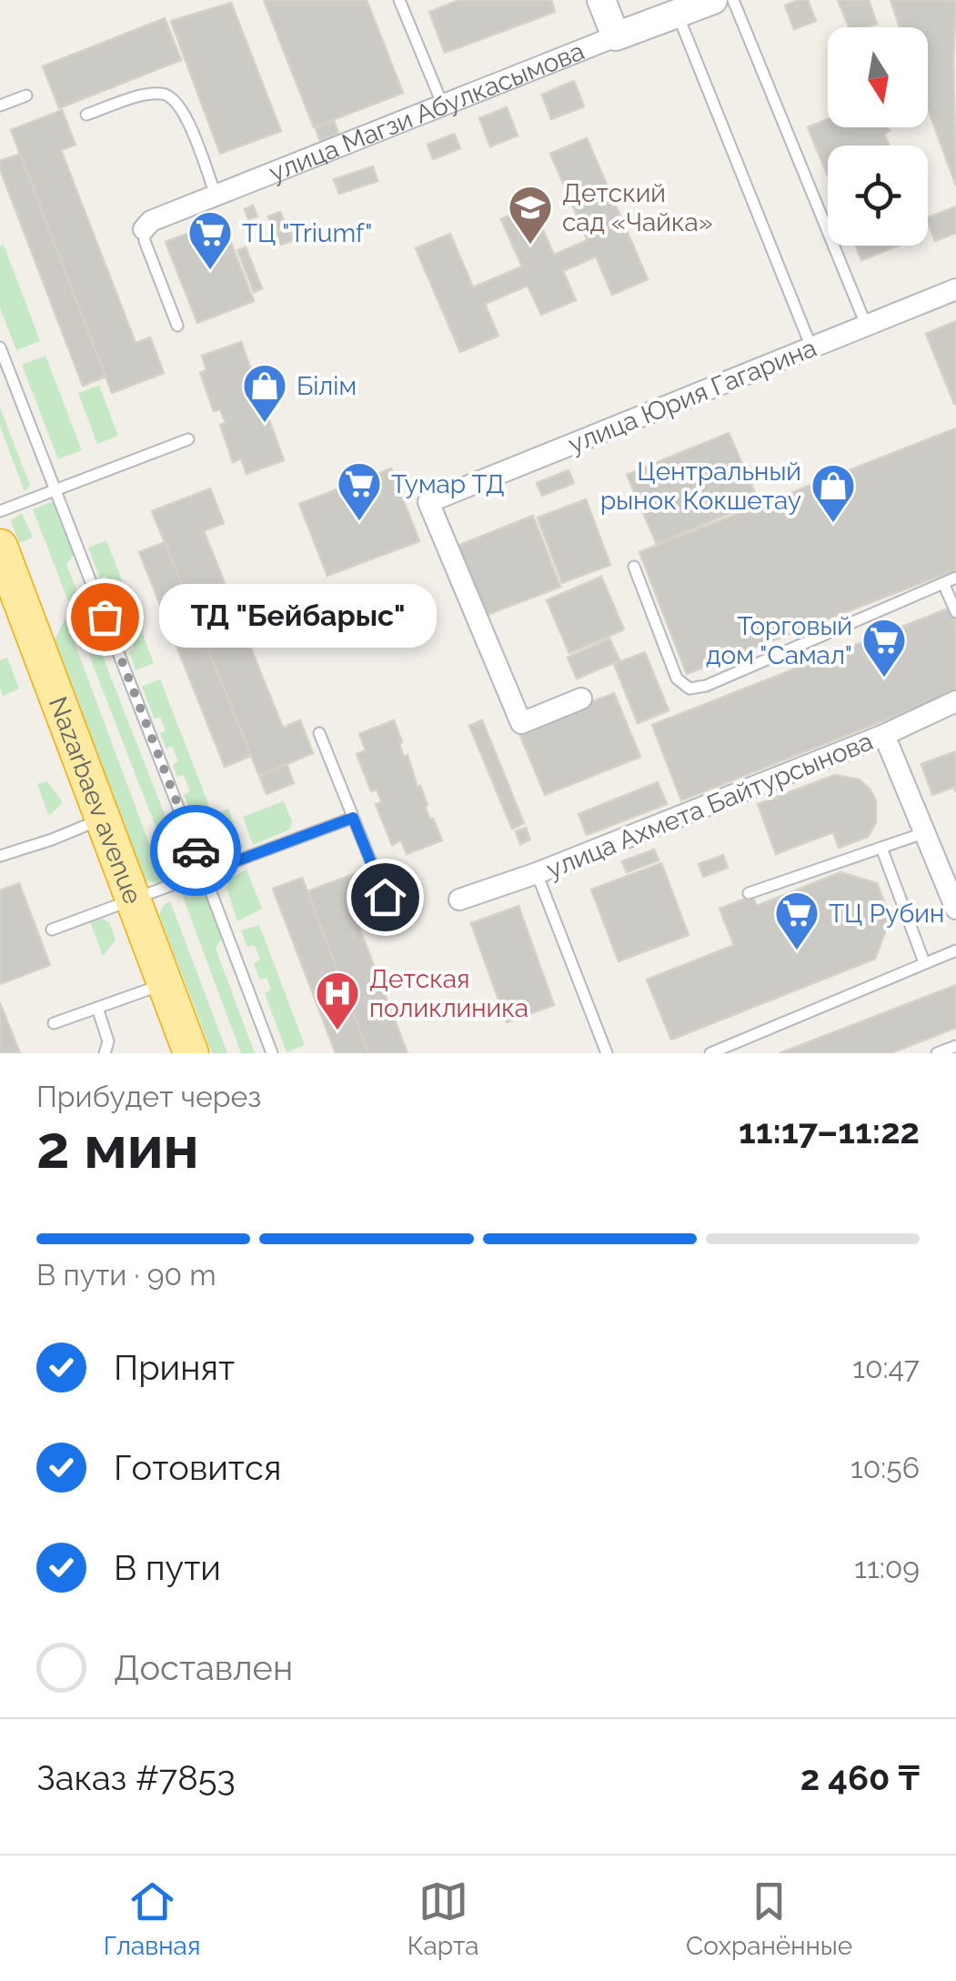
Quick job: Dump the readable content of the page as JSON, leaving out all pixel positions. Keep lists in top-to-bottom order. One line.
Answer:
{"streets":{"highway":["Nazarbaev avenue"],"street":["улица Магзи Абулкасымова","улица Юрия Гагарина","улица Ахмета Байтурсынова"]},"places":{"school or university":["Детский сад «Чайка»"],"supermarket":["ТЦ \"Triumf\"","Тумар ТД","Торговый дом \"Самал\"","ТЦ Рубин"],"shop":["Білім","Центральный рынок Кокшетау"],"other":["ТД \"Бейбарыс\""],"hospital":["Детская поликлиника"]},"north":"bottom","page":{"bubble":"ТД \"Бейбарыс\"","heading":["2 мин","Прибудет через","11:17–11:22"],"panel":["Заказ #7853","2 460 ₸"],"bar":"В пути · 90 m","list":[["Принят","10:47"],["Готовится","10:56"],["В пути","11:09"],"Доставлен"],"tabs":["Главная","Карта","Сохранённые"]}}
